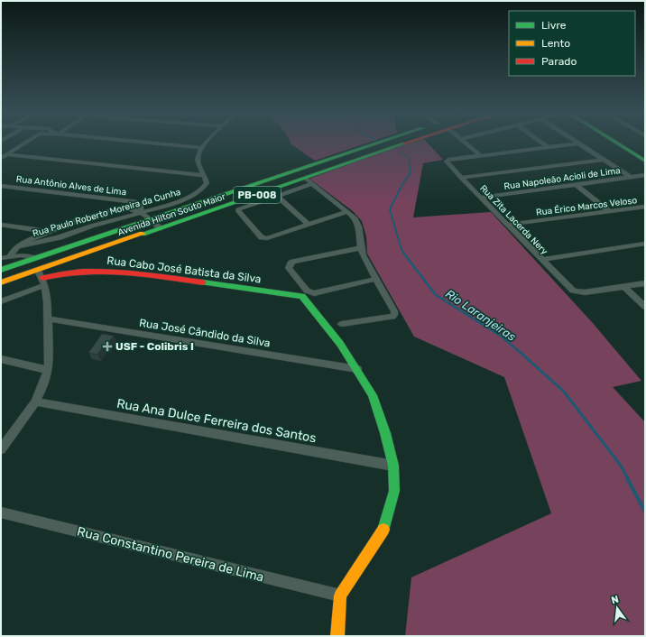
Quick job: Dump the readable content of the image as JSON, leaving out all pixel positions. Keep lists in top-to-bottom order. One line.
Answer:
{"streets":{"main road":["PB-008","Avenida Hilton Souto Maior","Rua Cabo José Batista da Silva"],"street":["Rua Napoleão Acioli de Lima","Rua Antônio Alves de Lima","Rua Érico Marcos Veloso","Rua Paulo Roberto Moreira da Cunha","Rua Zita Lacerda Nery","Rua José Cândido da Silva","Rua Ana Dulce Ferreira dos Santos","Rua Constantino Pereira de Lima"]},"crossings":[["Rua Napoleão Acioli de Lima","Rua Zita Lacerda Nery"],["Rua Antônio Alves de Lima","Rua Paulo Roberto Moreira da Cunha"],["Rua Antônio Alves de Lima","Avenida Hilton Souto Maior"],["Rua Érico Marcos Veloso","Rua Zita Lacerda Nery"],["Avenida Hilton Souto Maior","Rua Cabo José Batista da Silva"],["Rua Cabo José Batista da Silva","Rua José Cândido da Silva"]],"water":["Rio Laranjeiras"],"places":{"health":["USF - Colibris I"]},"legend":["Livre","Lento","Parado"],"north":"top"}
